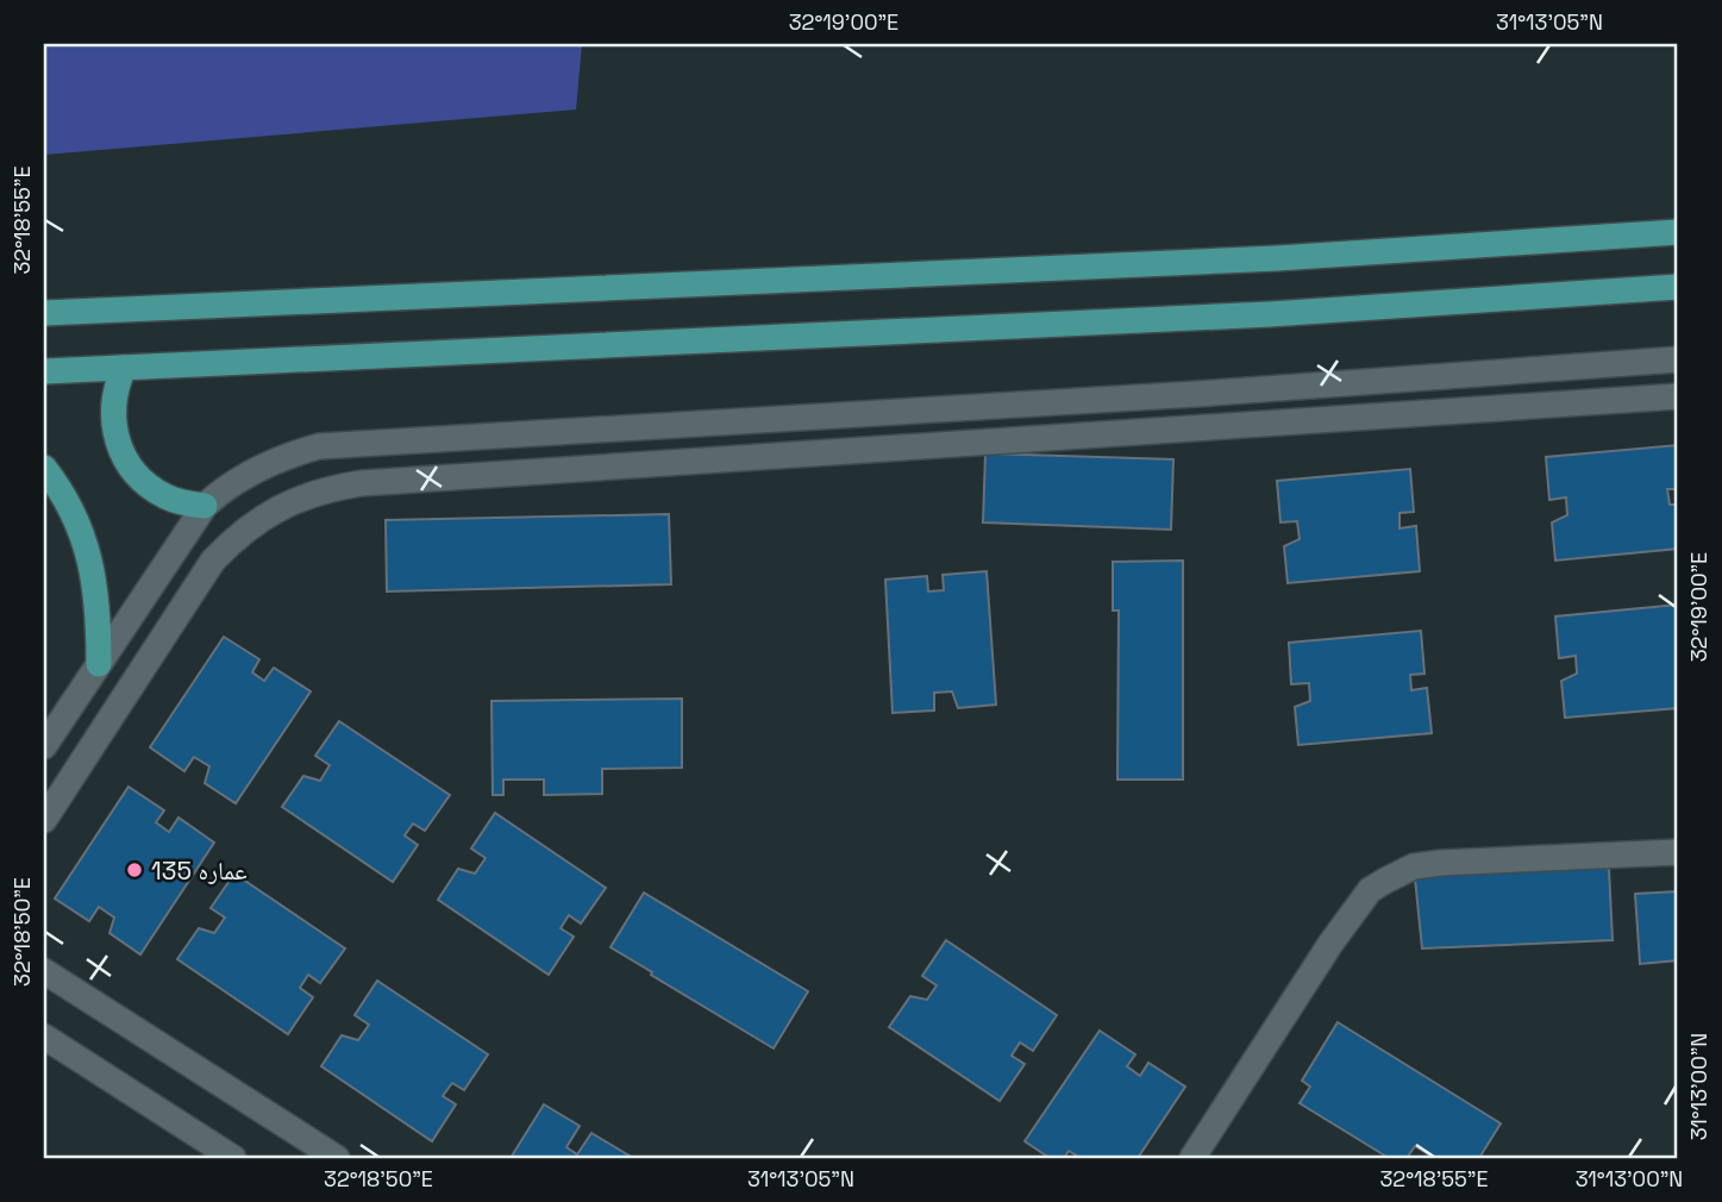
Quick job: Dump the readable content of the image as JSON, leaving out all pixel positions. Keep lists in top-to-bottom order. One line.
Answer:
{"places":["عماره 135"],"coordinates":["32°19'00\"E","31°13'05\"N","32°18'55\"E","32°18'50\"E","31°13'00\"N"]}
